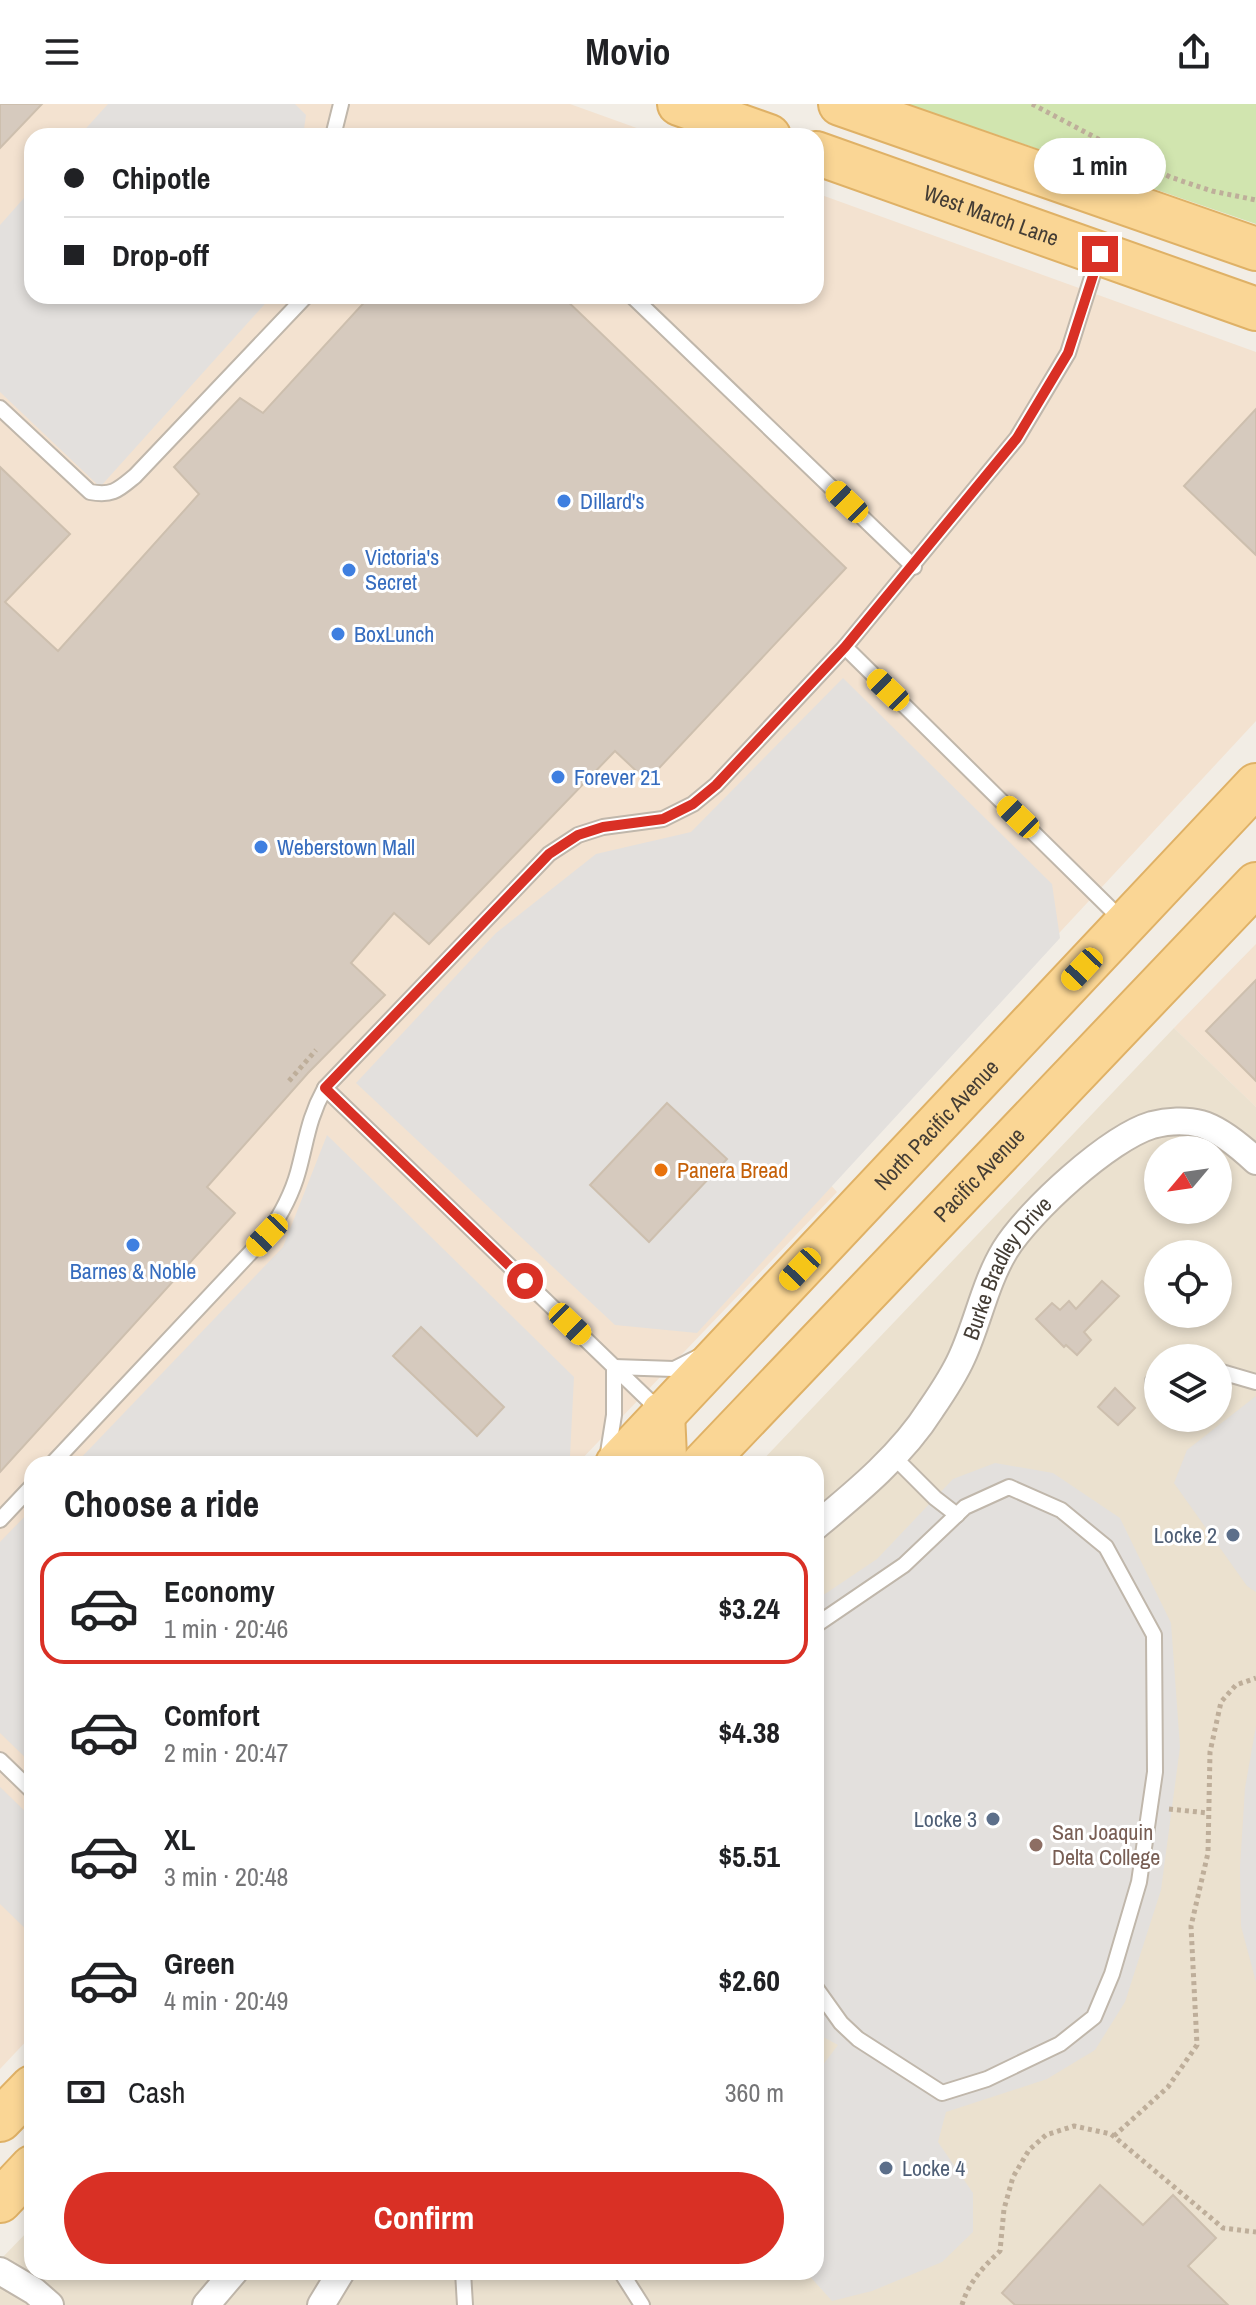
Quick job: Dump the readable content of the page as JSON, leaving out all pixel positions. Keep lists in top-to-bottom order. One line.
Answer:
{"streets":{"main road":["West March Lane","North Pacific Avenue","Pacific Avenue"],"street":["Burke Bradley Drive"]},"places":["Dillard's","Victoria's Secret","BoxLunch","Forever 21","Weberstown Mall","Panera Bread","Barnes & Noble","Locke 2","Locke 3","San Joaquin Delta College","Locke 4"],"north":"bottom left","page":{"header":"Movio","banner":["Chipotle","Drop-off"],"bubble":"1 min","heading":"Choose a ride","list":[{"name":"Economy","note":"1 min · 20:46","value":"$3.24"},{"name":"Comfort","note":"2 min · 20:47","value":"$4.38"},{"name":"XL","note":"3 min · 20:48","value":"$5.51"},{"name":"Green","note":"4 min · 20:49","value":"$2.60"}],"pay":["Cash","360 m"],"buttons":"Confirm"}}
